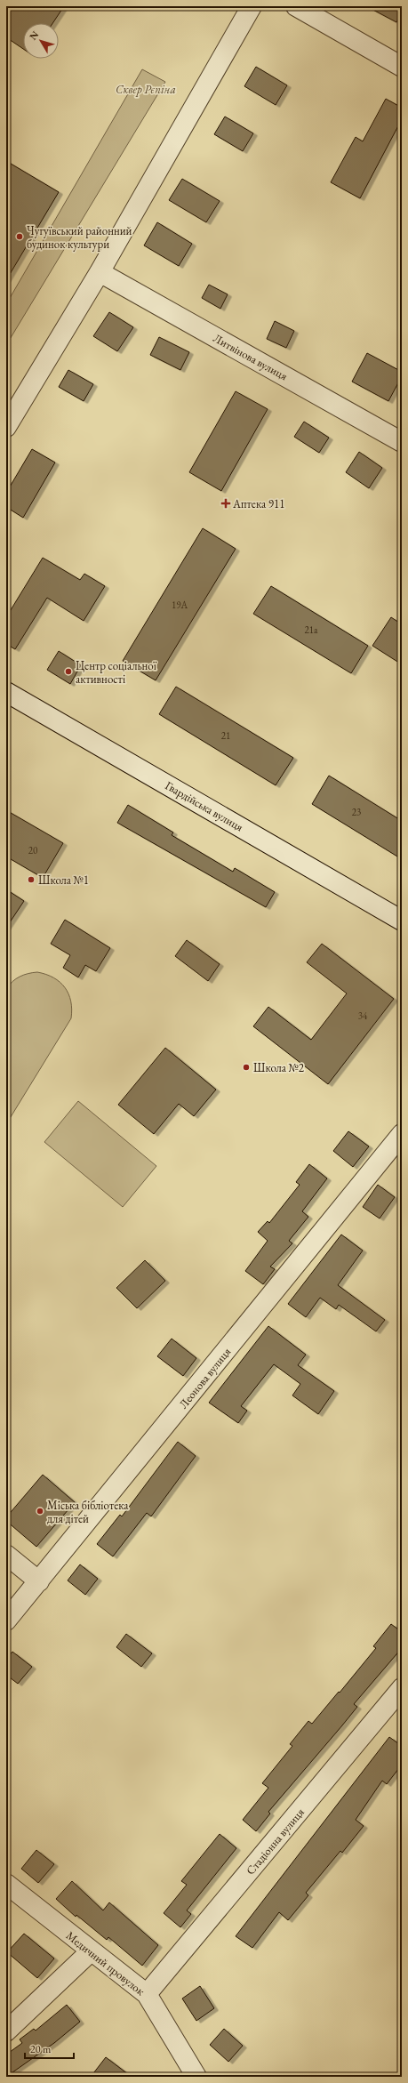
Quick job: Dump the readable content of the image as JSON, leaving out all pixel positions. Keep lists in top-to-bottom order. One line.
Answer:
{"streets":{"street":["Литвінова вулиця","Гвардійська вулиця","Леонова вулиця","Стадіонна вулиця","Медичний провулок"]},"crossings":[["Стадіонна вулиця","Медичний провулок"]],"parks":["Сквер Рєпіна"],"places":{"other":["Чугуївський районний будинок культури","Центр соціальної активності","Школа №1","Школа №2","Міська бібліотека для дітей"],"health":["Аптека 911"]},"house_numbers":["19А","21а","21","23","20","34"],"scale_bar":"20 m","north":"top left"}
